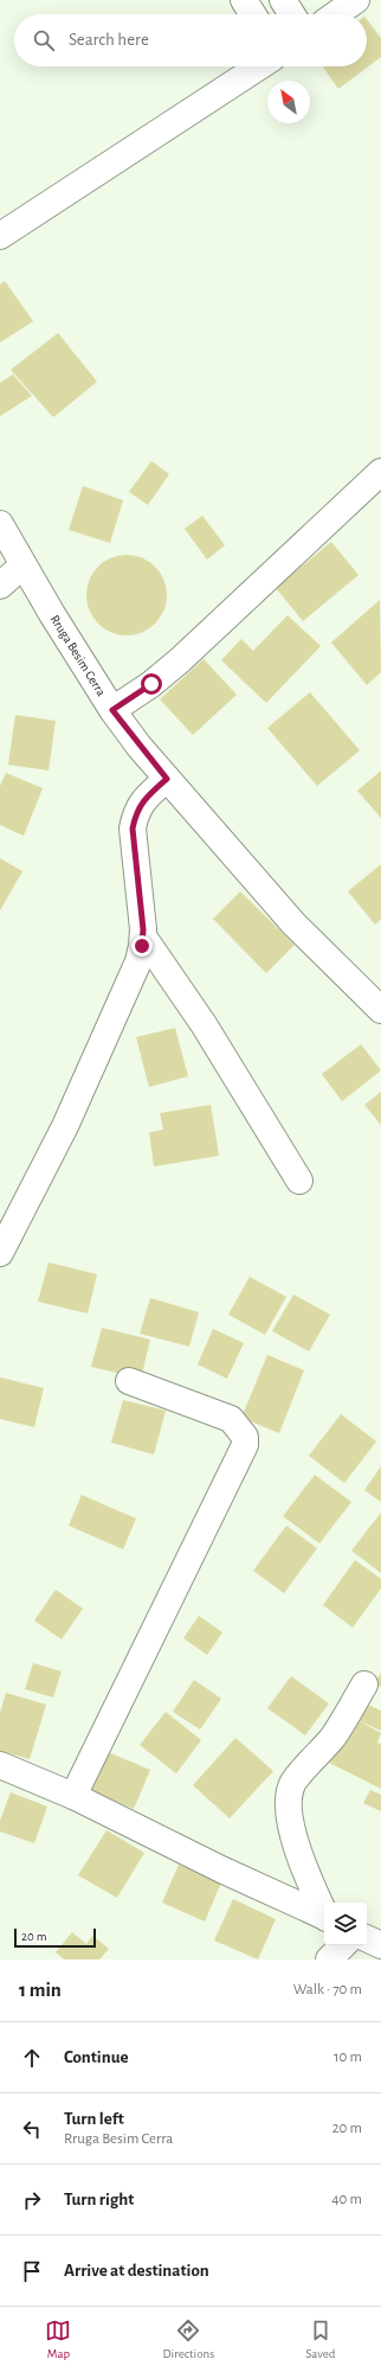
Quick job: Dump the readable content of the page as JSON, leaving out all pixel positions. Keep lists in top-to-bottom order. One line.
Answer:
{"streets":{"street":["Rruga Besim Cerra"]},"scale_bar":"20 m","north":"top left","page":{"search":"Search here","scale":"20 m","heading":["1 min","Walk · 70 m"],"list":[["Continue","10 m"],["Turn left","Rruga Besim Cerra","20 m"],["Turn right","40 m"],"Arrive at destination"],"nav":["Map","Directions","Saved"]}}
